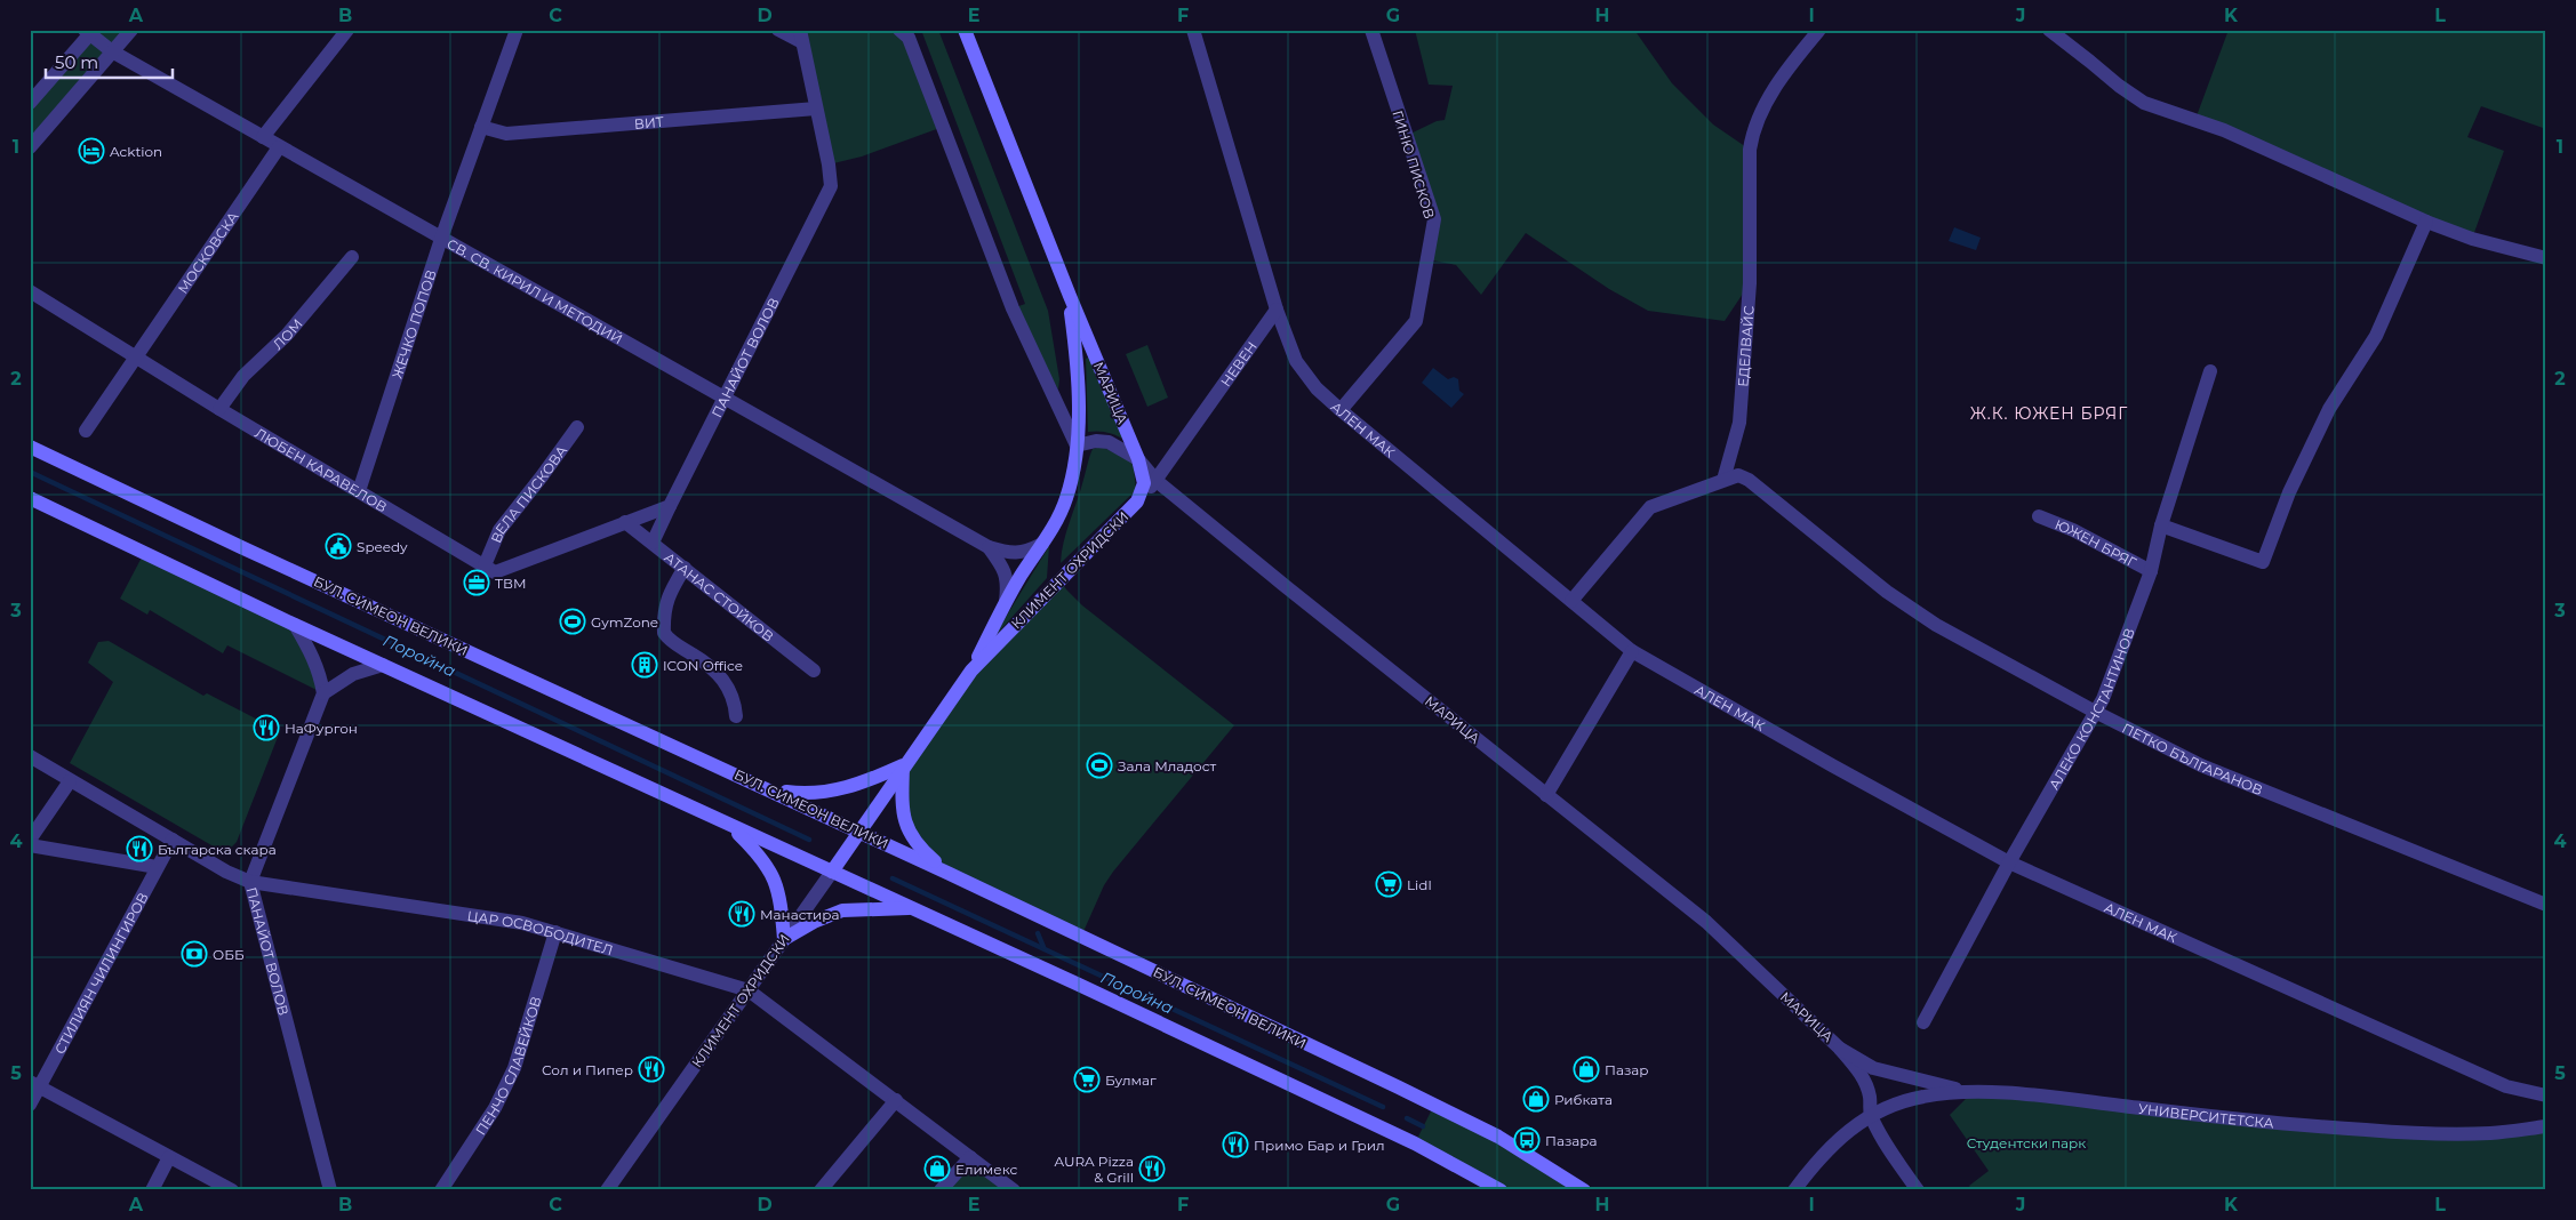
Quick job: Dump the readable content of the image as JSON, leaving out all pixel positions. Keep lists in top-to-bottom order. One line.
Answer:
{"streets":{"main road":["МАРИЦА","КЛИМЕНТ ОХРИДСКИ","БУЛ. СИМЕОН ВЕЛИКИ"],"street":["ВИТ","ГИНЮ ПИСКОВ","МОСКОВСКА","СВ. СВ. КИРИЛ И МЕТОДИЙ","ЖЕЧКО ПОПОВ","ЛОМ","ЕДЕЛВАЙС","ПАНАЙОТ ВОЛОВ","НЕВЕН","АЛЕН МАК","ЛЮБЕН КАРАВЕЛОВ","ВЕЛА ПИСКОВА","ЮЖЕН БРЯГ","АТАНАС СТОЙКОВ","АЛЕКО КОНСТАНТИНОВ","ПЕТКО БЪЛГАРАНОВ","ЦАР ОСВОБОДИТЕЛ","СТИЛИЯН ЧИЛИНГИРОВ","ПЕНЧО СЛАВЕЙКОВ","УНИВЕРСИТЕТСКА"]},"crossings":[["ВИТ","ЖЕЧКО ПОПОВ"],["ВИТ","ПАНАЙОТ ВОЛОВ"],["ГИНЮ ПИСКОВ","АЛЕН МАК"],["МОСКОВСКА","СВ. СВ. КИРИЛ И МЕТОДИЙ"],["МОСКОВСКА","ЛЮБЕН КАРАВЕЛОВ"],["СВ. СВ. КИРИЛ И МЕТОДИЙ","ЖЕЧКО ПОПОВ"],["СВ. СВ. КИРИЛ И МЕТОДИЙ","ПАНАЙОТ ВОЛОВ"],["ЖЕЧКО ПОПОВ","ЛЮБЕН КАРАВЕЛОВ"],["ЛОМ","ЛЮБЕН КАРАВЕЛОВ"],["ЕДЕЛВАЙС","ПЕТКО БЪЛГАРАНОВ"],["ПАНАЙОТ ВОЛОВ","АТАНАС СТОЙКОВ"],["ПАНАЙОТ ВОЛОВ","ЦАР ОСВОБОДИТЕЛ"],["НЕВЕН","МАРИЦА"],["НЕВЕН","АЛЕН МАК"],["НЕВЕН","КЛИМЕНТ ОХРИДСКИ"],["МАРИЦА","КЛИМЕНТ ОХРИДСКИ"],["МАРИЦА","УНИВЕРСИТЕТСКА"],["АЛЕН МАК","АЛЕКО КОНСТАНТИНОВ"],["ЛЮБЕН КАРАВЕЛОВ","ВЕЛА ПИСКОВА"],["ЛЮБЕН КАРАВЕЛОВ","АТАНАС СТОЙКОВ"],["ЮЖЕН БРЯГ","АЛЕКО КОНСТАНТИНОВ"],["КЛИМЕНТ ОХРИДСКИ","БУЛ. СИМЕОН ВЕЛИКИ"],["КЛИМЕНТ ОХРИДСКИ","ЦАР ОСВОБОДИТЕЛ"],["АЛЕКО КОНСТАНТИНОВ","ПЕТКО БЪЛГАРАНОВ"],["ЦАР ОСВОБОДИТЕЛ","СТИЛИЯН ЧИЛИНГИРОВ"],["ЦАР ОСВОБОДИТЕЛ","ПЕНЧО СЛАВЕЙКОВ"]],"districts":["Ж.К. ЮЖЕН БРЯГ"],"water":["Поройна"],"parks":["Студентски парк"],"places":{"hotel":["Acktion"],"public building":["Speedy"],"office":["ТВМ"],"sports":["GymZone","Зала Младост"],"building":["ICON Office"],"restaurant":["НаФургон","Българска скара","Манастира","Сол и Пипер","Примо Бар и Грил","AURA Pizza & Grill"],"supermarket":["Lidl","Булмаг"],"bank":["ОББ"],"shop":["Пазар","Рибката","Елимекс"],"bus stop":["Пазара"]},"scale_bar":"50 m","grid":{"columns":["A","B","C","D","E","F","G","H","I","J","K","L"],"rows":["1","2","3","4","5"]}}
